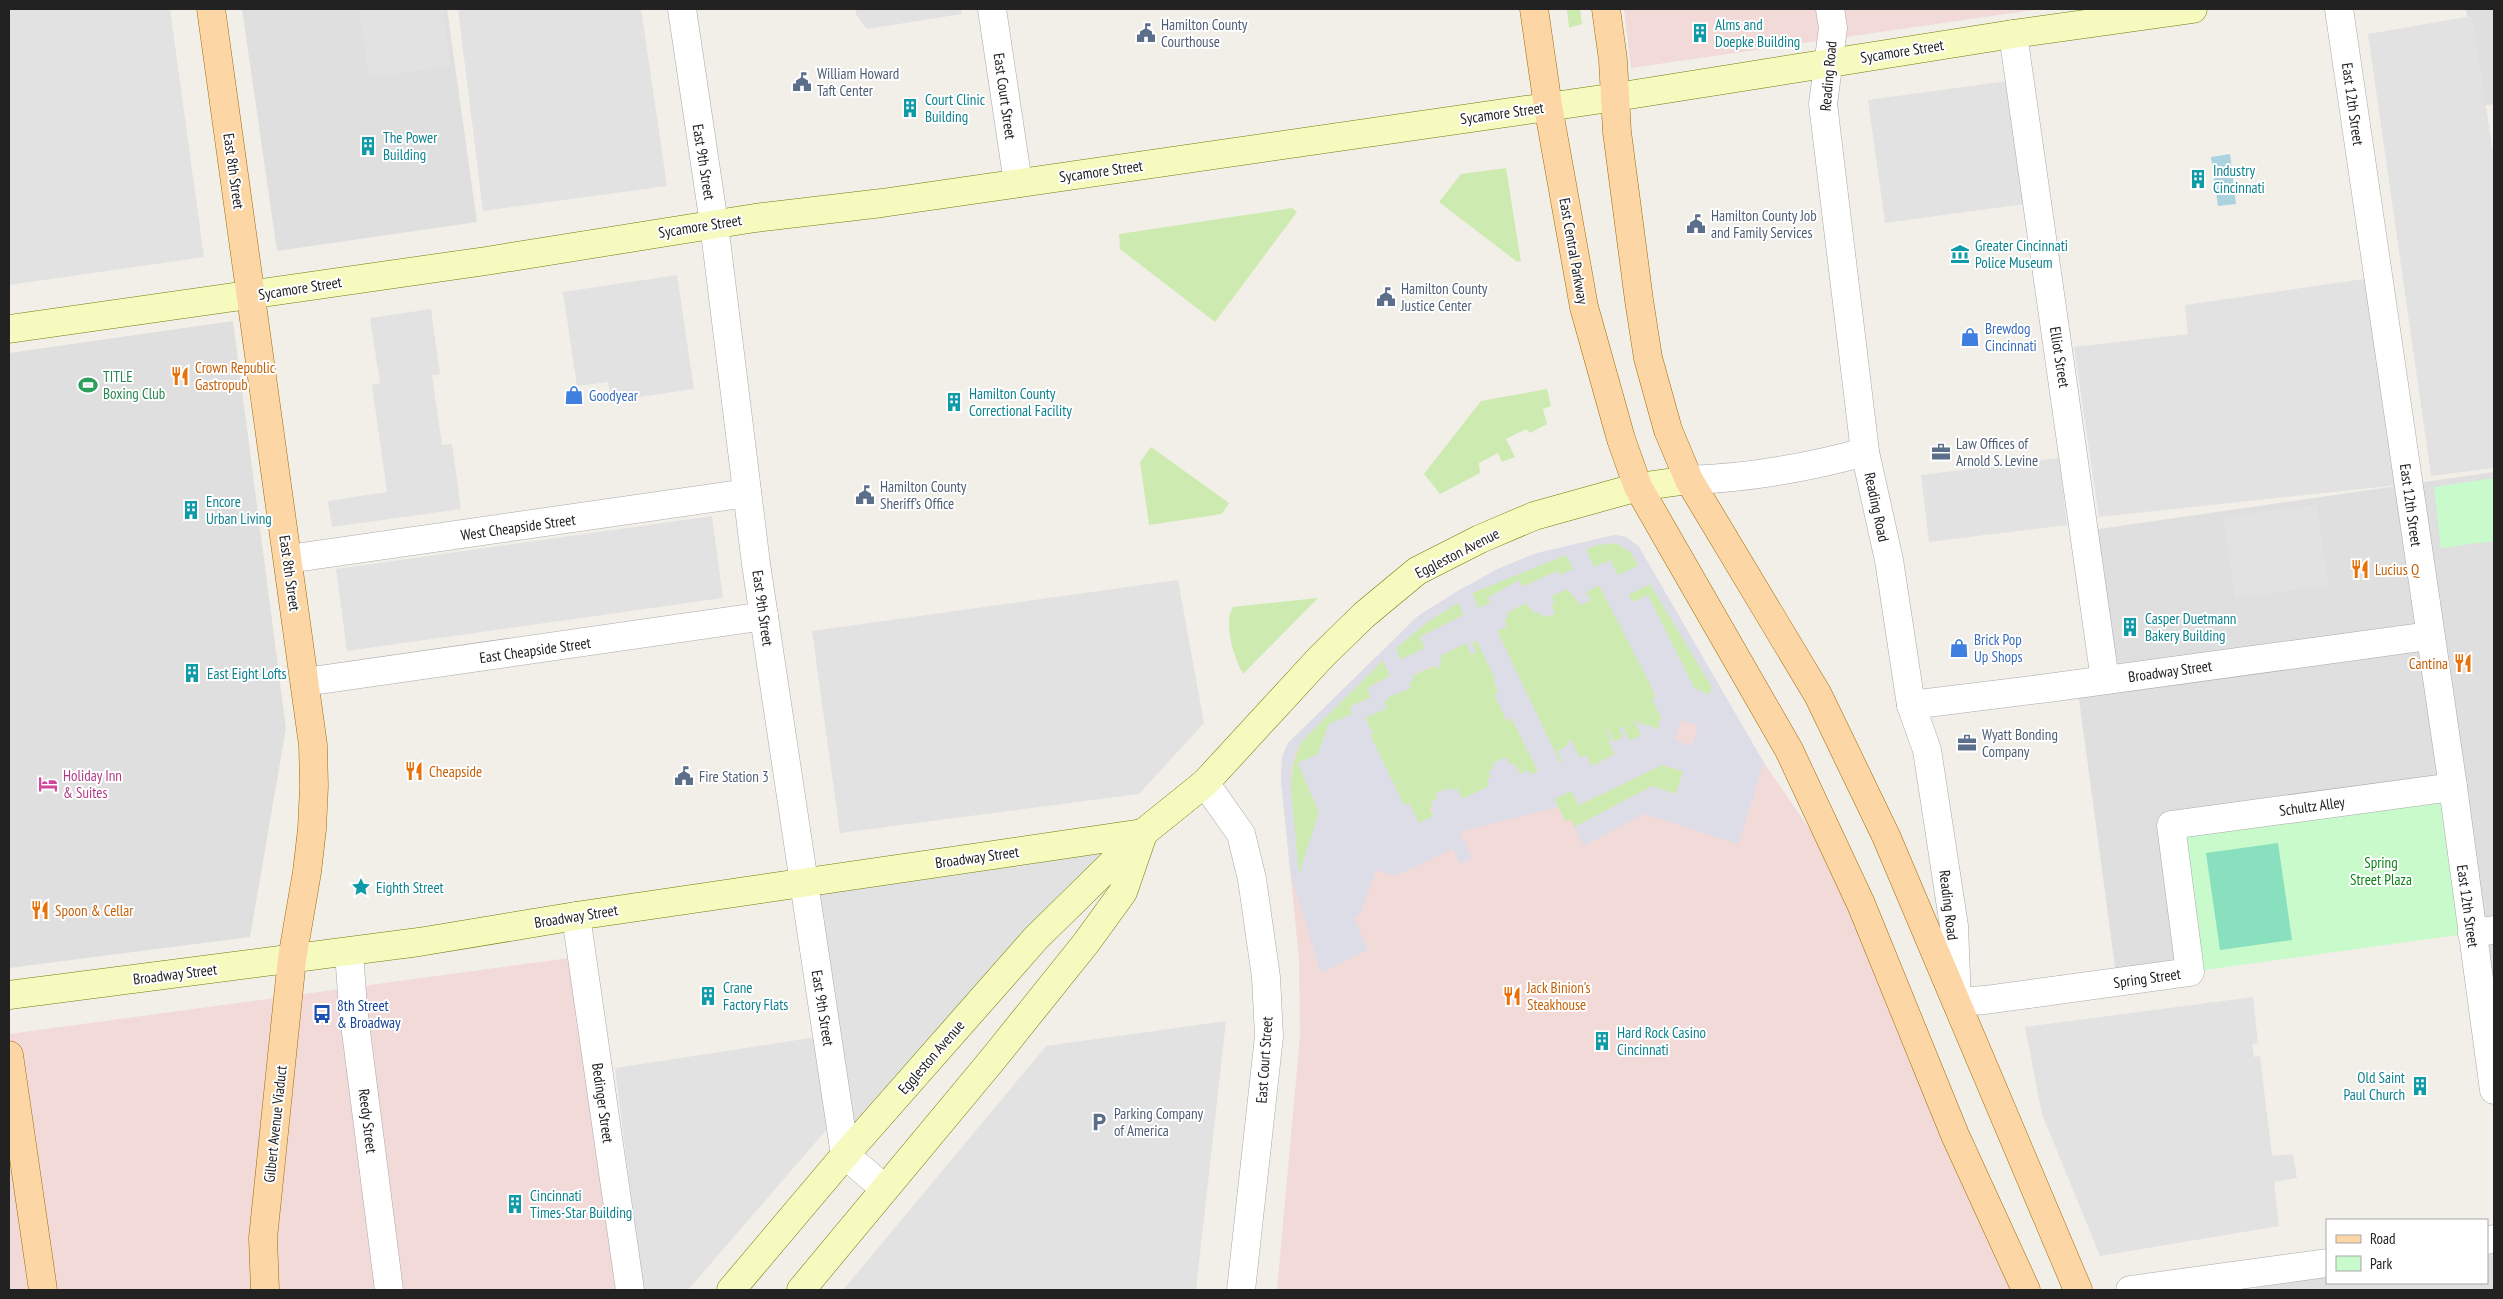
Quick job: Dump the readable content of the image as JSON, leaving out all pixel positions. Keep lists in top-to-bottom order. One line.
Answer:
{"streets":{"main road":["Sycamore Street","Reading Road","East 8th Street","East Central Parkway","Eggleston Avenue","Broadway Street","Gilbert Avenue Viaduct"],"street":["East Court Street","East 12th Street","East 9th Street","Elliot Street","West Cheapside Street","East Cheapside Street","Schultz Alley","Spring Street","Bedinger Street","Reedy Street"]},"crossings":[["Sycamore Street","Reading Road"],["Sycamore Street","East Court Street"],["Sycamore Street","East 9th Street"],["Sycamore Street","East 8th Street"],["Sycamore Street","East Central Parkway"],["Sycamore Street","Elliot Street"],["Reading Road","Eggleston Avenue"],["Reading Road","Broadway Street"],["Reading Road","Spring Street"],["East Court Street","Eggleston Avenue"],["East 12th Street","Broadway Street"],["East 12th Street","Schultz Alley"],["East 9th Street","West Cheapside Street"],["East 9th Street","Eggleston Avenue"],["East 9th Street","East Cheapside Street"],["East 9th Street","Broadway Street"],["East 8th Street","West Cheapside Street"],["East 8th Street","East Cheapside Street"],["East 8th Street","Broadway Street"],["East 8th Street","Gilbert Avenue Viaduct"],["East Central Parkway","Eggleston Avenue"],["Elliot Street","Broadway Street"],["Eggleston Avenue","Broadway Street"],["Broadway Street","Bedinger Street"],["Broadway Street","Reedy Street"],["Broadway Street","Gilbert Avenue Viaduct"],["Schultz Alley","Spring Street"]],"parks":["Spring Street Plaza"],"places":{"public building":["Hamilton County Courthouse","William Howard Taft Center","Hamilton County Job and Family Services","Hamilton County Justice Center","Hamilton County Sheriff’s Office","Fire Station 3"],"building":["Alms and Doepke Building","Court Clinic Building","The Power Building","Industry Cincinnati","Hamilton County Correctional Facility","Encore Urban Living","Casper Duetmann Bakery Building","East Eight Lofts","Crane Factory Flats","Hard Rock Casino Cincinnati","Old Saint Paul Church","Cincinnati Times-Star Building"],"museum":["Greater Cincinnati Police Museum"],"shop":["Brewdog Cincinnati","Goodyear","Brick Pop Up Shops"],"restaurant":["Crown Republic Gastropub","Lucius Q","Cantina","Cheapside","Spoon & Cellar","Jack Binion’s Steakhouse"],"sports":["TITLE Boxing Club"],"office":["Law Offices of Arnold S. Levine","Wyatt Bonding Company"],"hotel":["Holiday Inn & Suites"],"place":["Eighth Street"],"bus stop":["8th Street & Broadway"],"parking":["Parking Company of America"]},"legend":["Road","Park"]}
